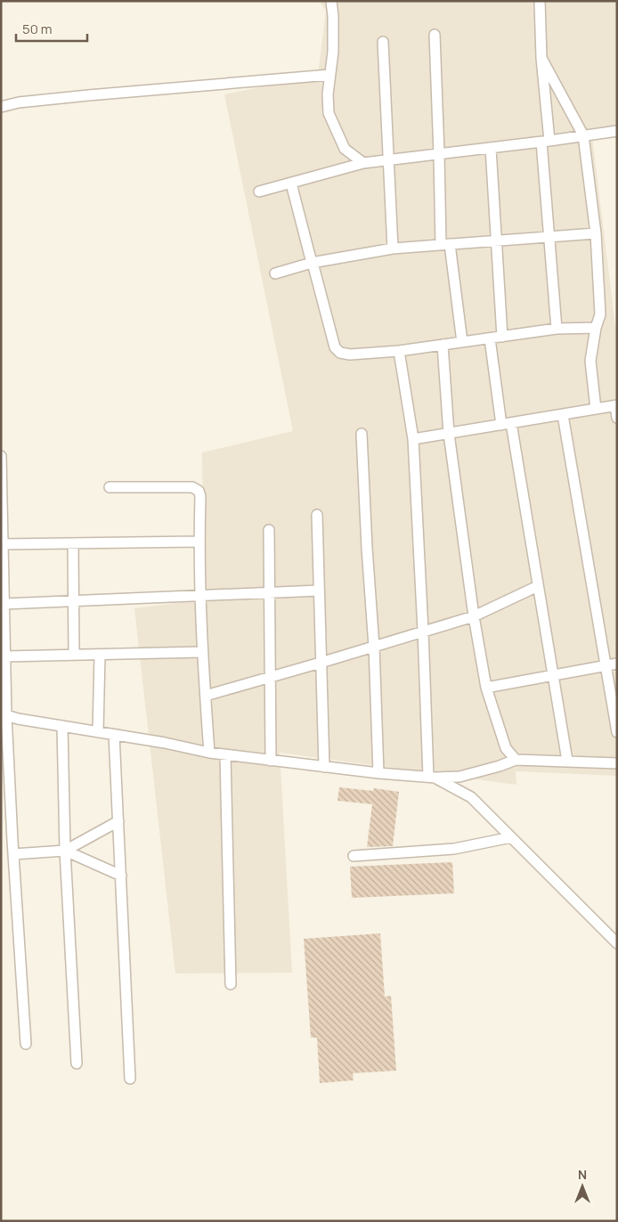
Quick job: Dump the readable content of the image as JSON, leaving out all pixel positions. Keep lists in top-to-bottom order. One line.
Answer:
{"scale_bar":"50 m","north":"top"}
